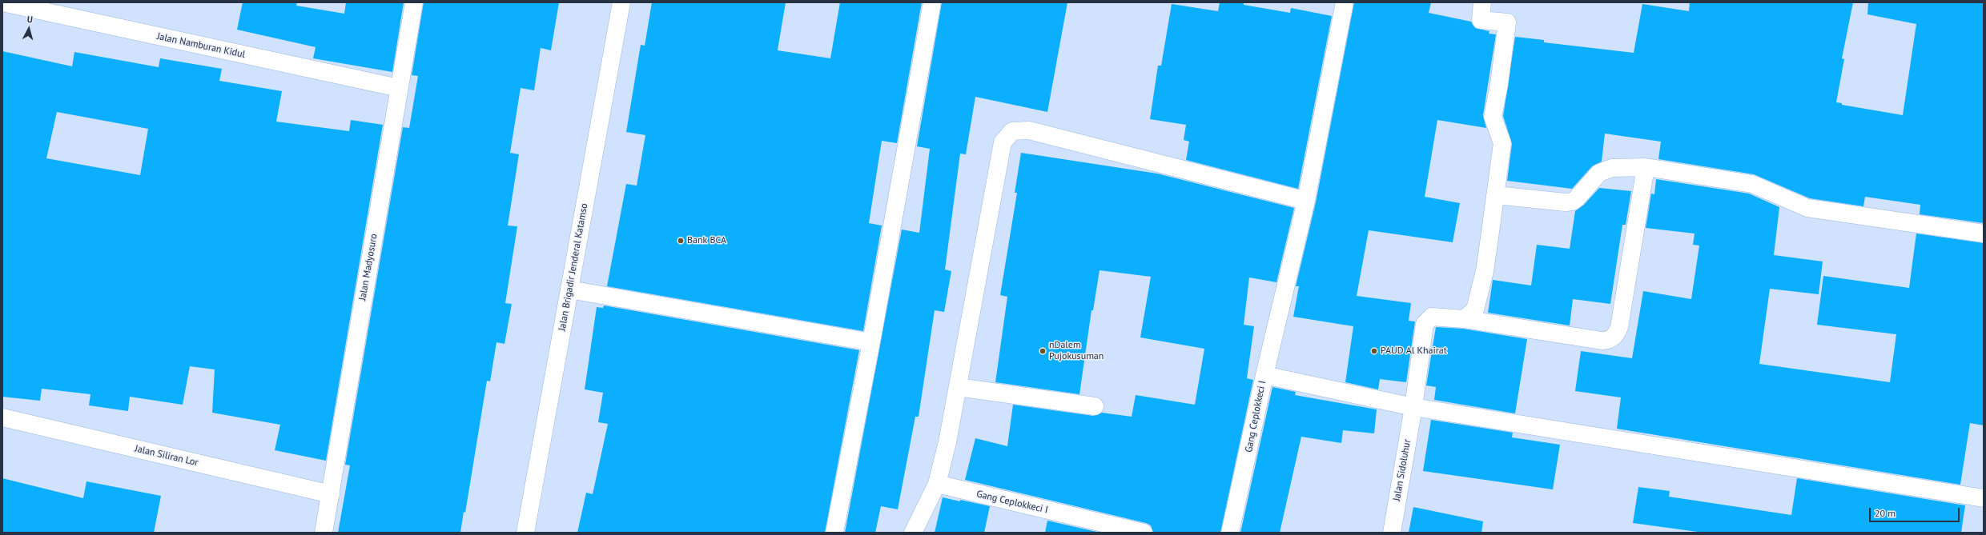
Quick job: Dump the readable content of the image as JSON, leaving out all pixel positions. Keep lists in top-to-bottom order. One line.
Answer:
{"streets":{"street":["Jalan Namburan Kidul","Jalan Madyosuro","Jalan Brigadir Jenderal Katamso","Gang Ceplokkeci I","Jalan Siliran Lor","Jalan Sidoluhur"]},"crossings":[["Jalan Namburan Kidul","Jalan Madyosuro"],["Jalan Madyosuro","Jalan Siliran Lor"],["Gang Ceplokkeci I","Jalan Sidoluhur"]],"places":["Bank BCA","nDalem Pujokusuman","PAUD Al Khairat"],"scale_bar":"20 m","north":"top"}
